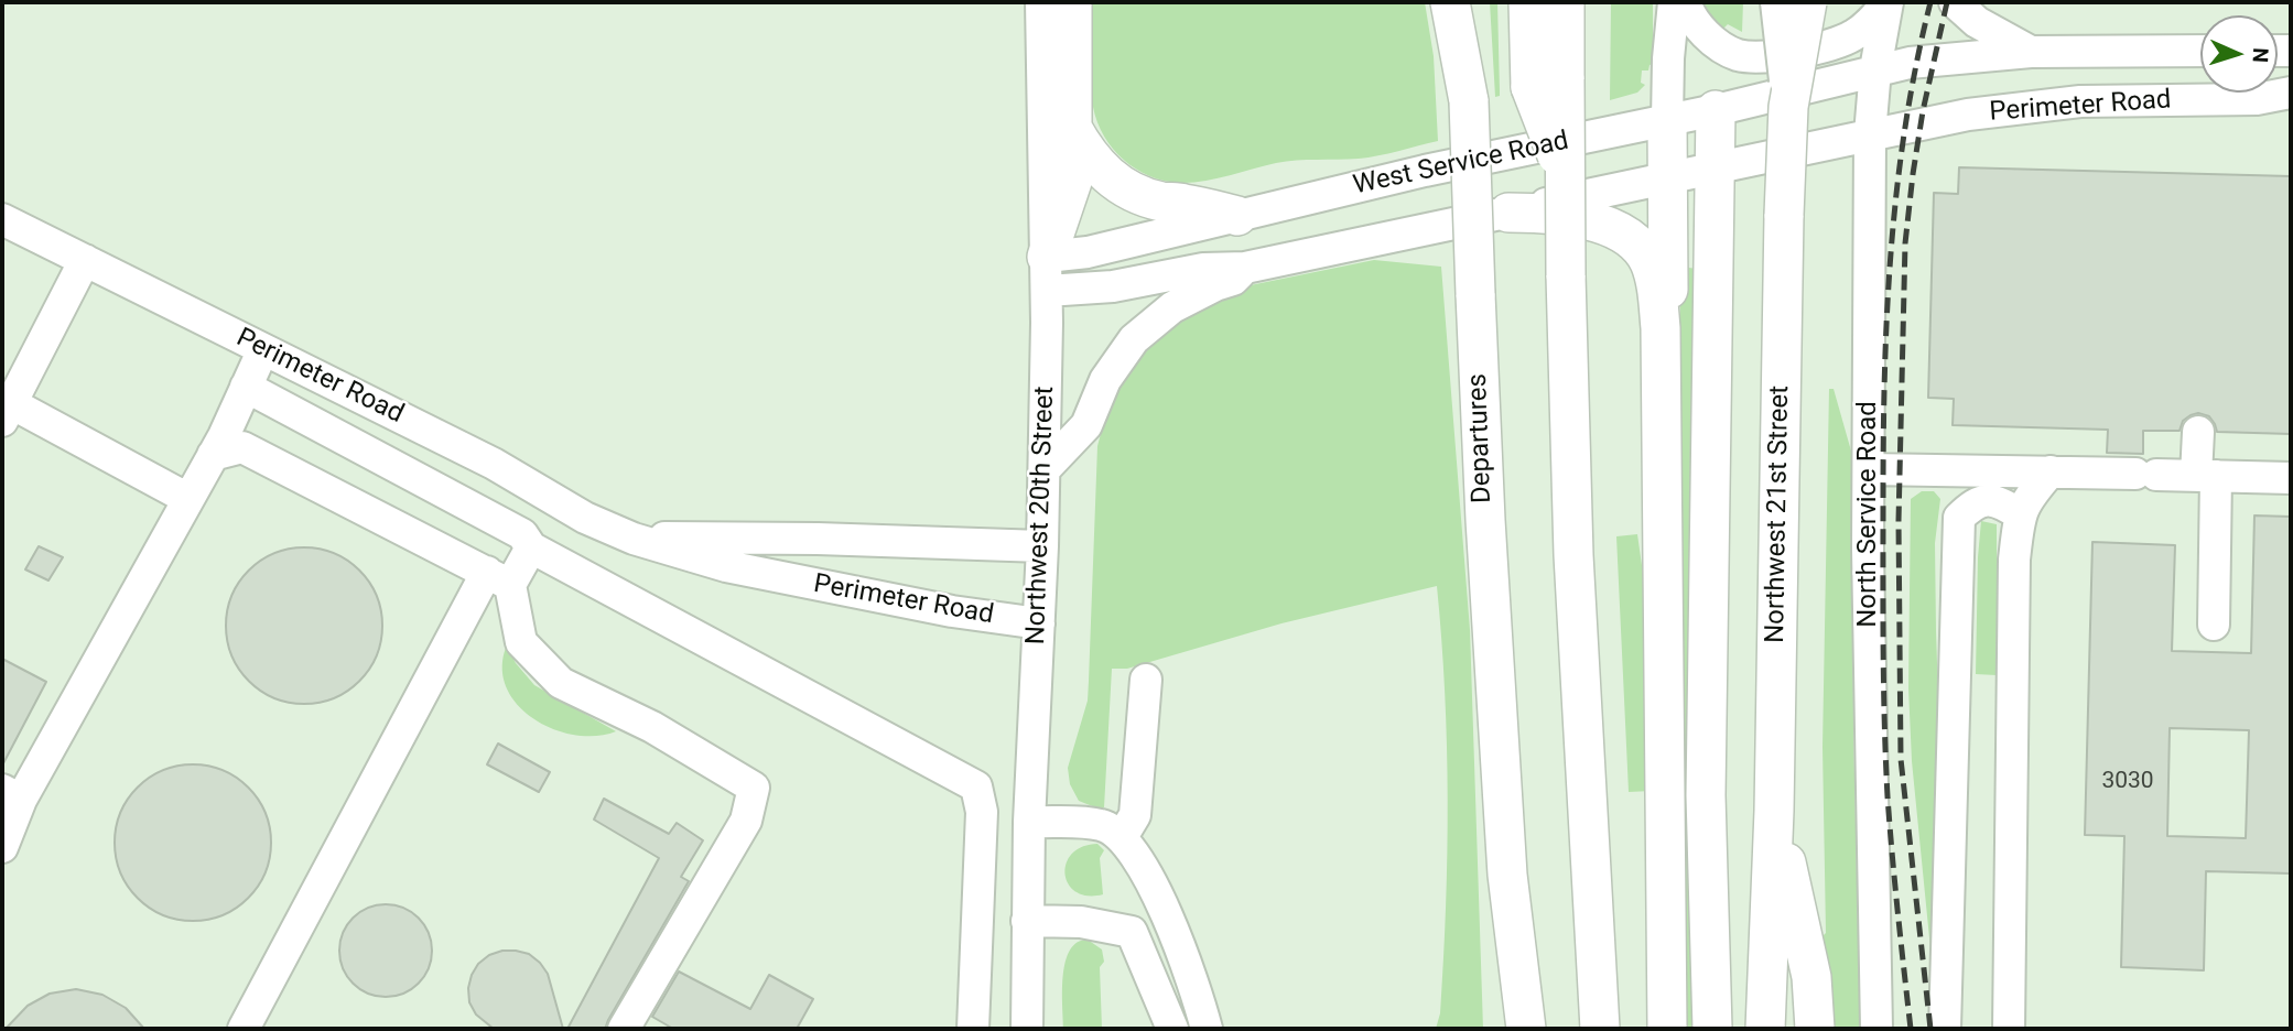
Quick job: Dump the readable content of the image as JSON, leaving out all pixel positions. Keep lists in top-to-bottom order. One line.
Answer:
{"streets":{"main road":["Departures","Northwest 21st Street"],"street":["Perimeter Road","West Service Road","North Service Road","Northwest 20th Street"]},"crossings":[["Perimeter Road","West Service Road"],["Perimeter Road","North Service Road"],["Perimeter Road","Northwest 20th Street"],["West Service Road","North Service Road"],["West Service Road","Northwest 20th Street"]],"house_numbers":["3030"],"north":"right"}
